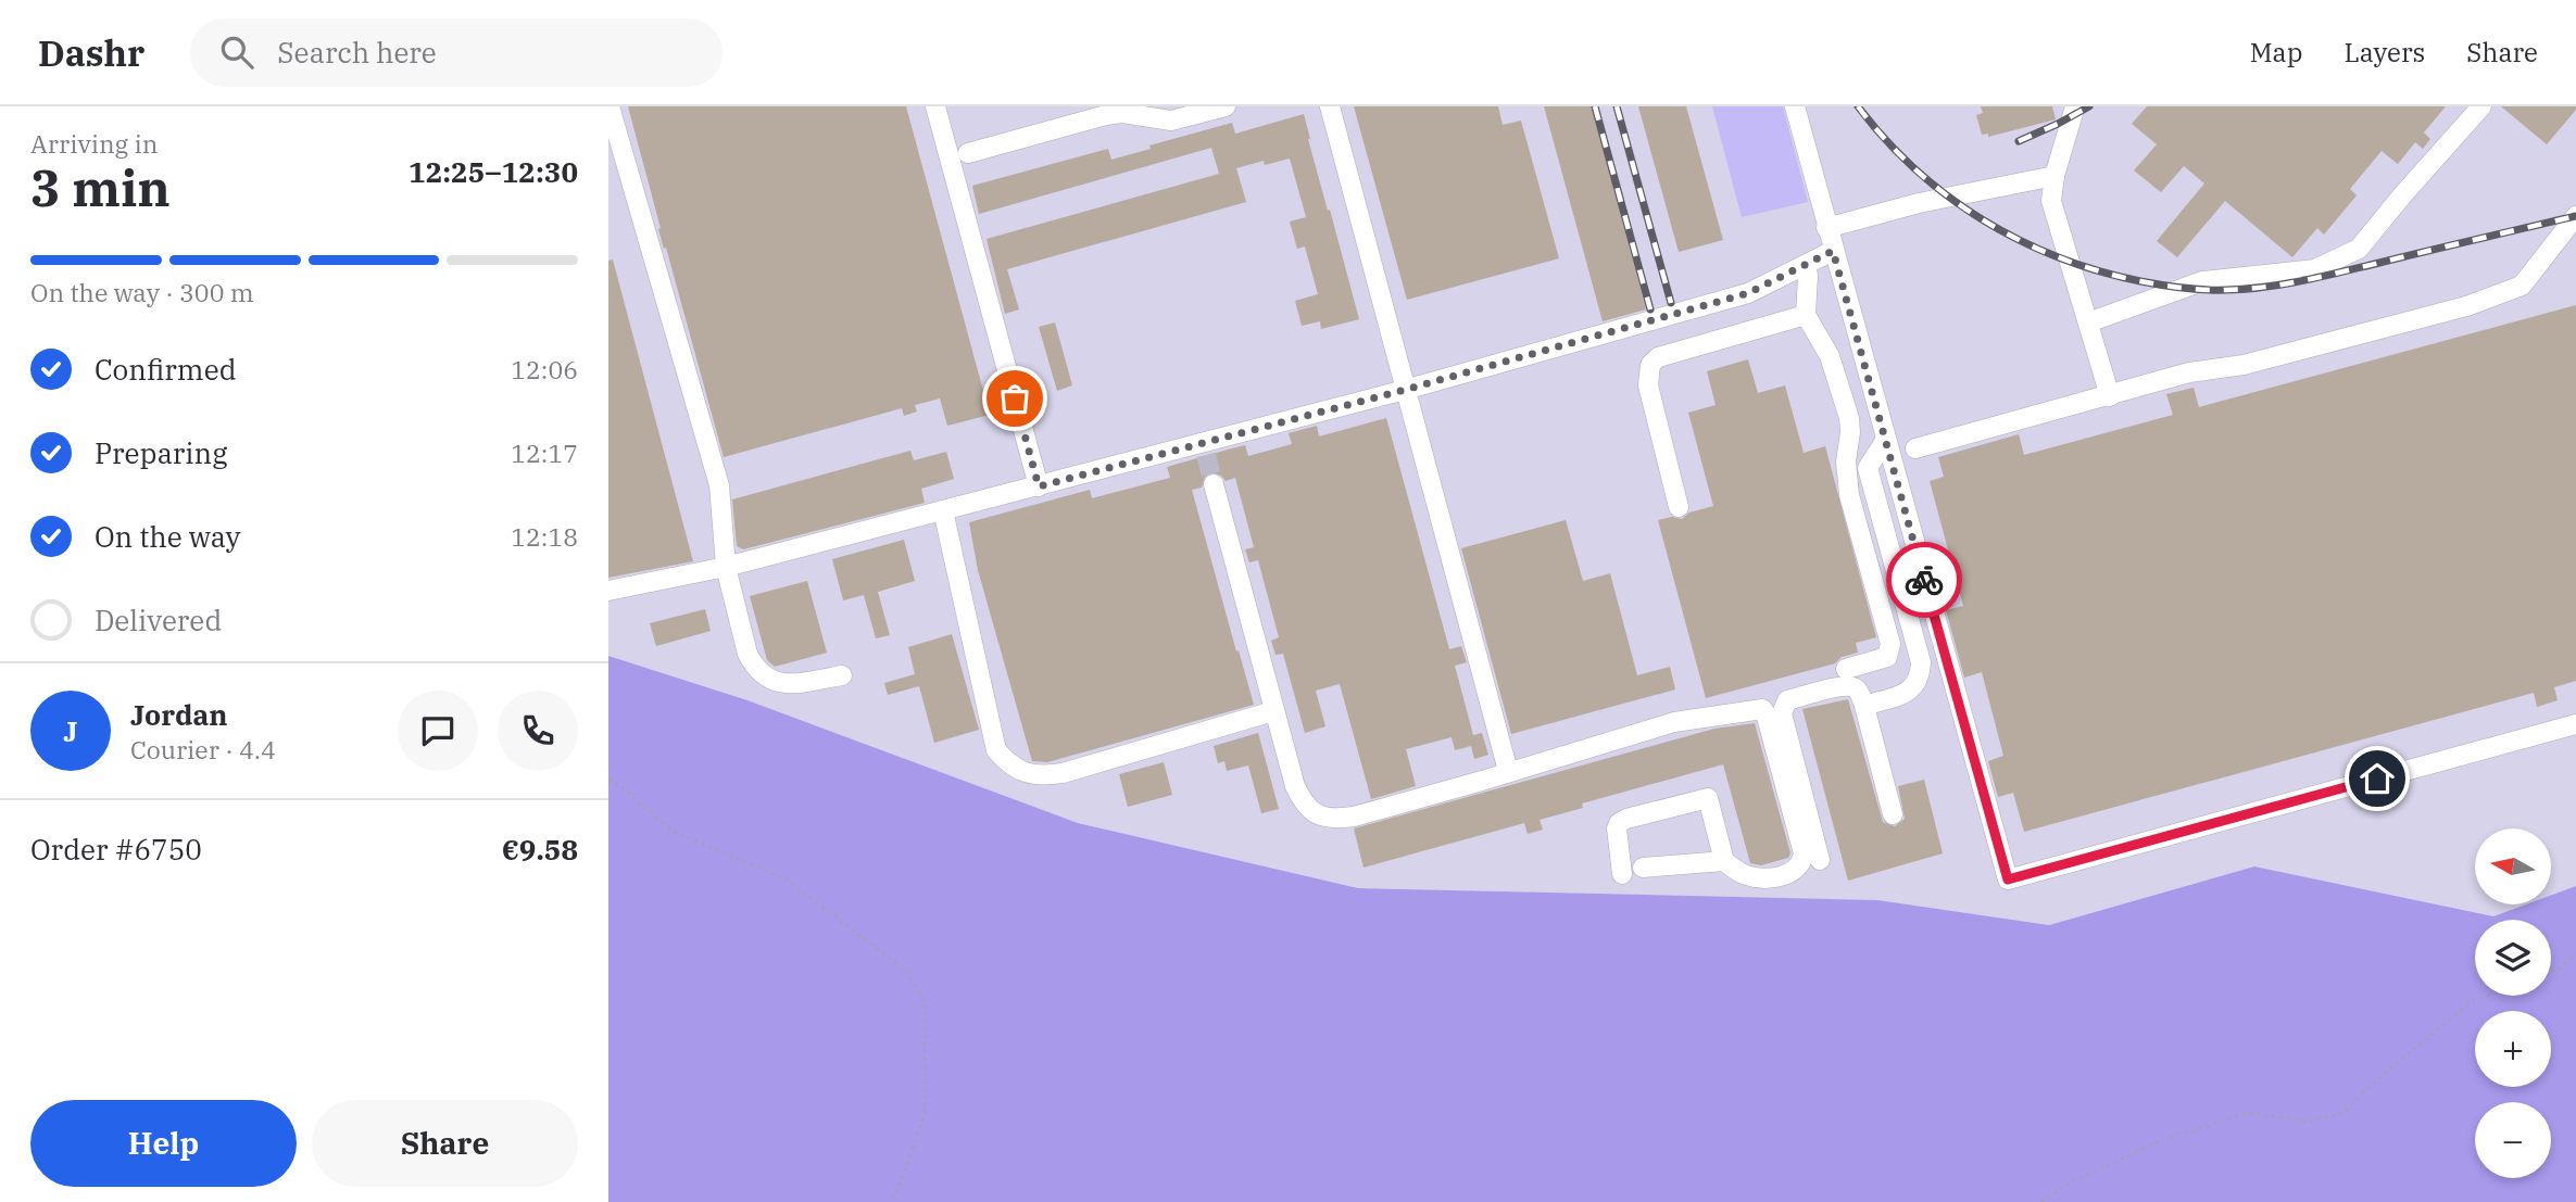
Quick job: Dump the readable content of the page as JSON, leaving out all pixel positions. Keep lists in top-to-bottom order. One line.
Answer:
{"north":"left","page":{"header":"Dashr","search":"Search here","nav":["Map","Layers","Share"],"heading":["3 min","Arriving in","12:25–12:30"],"panel":["Jordan","Courier · 4.4","Order #6750","€9.58"],"bar":"On the way · 300 m","list":[["Confirmed","12:06"],["Preparing","12:17"],["On the way","12:18"],"Delivered"],"round":"J","map_buttons":["+","−"],"buttons":["Help","Share"]}}
